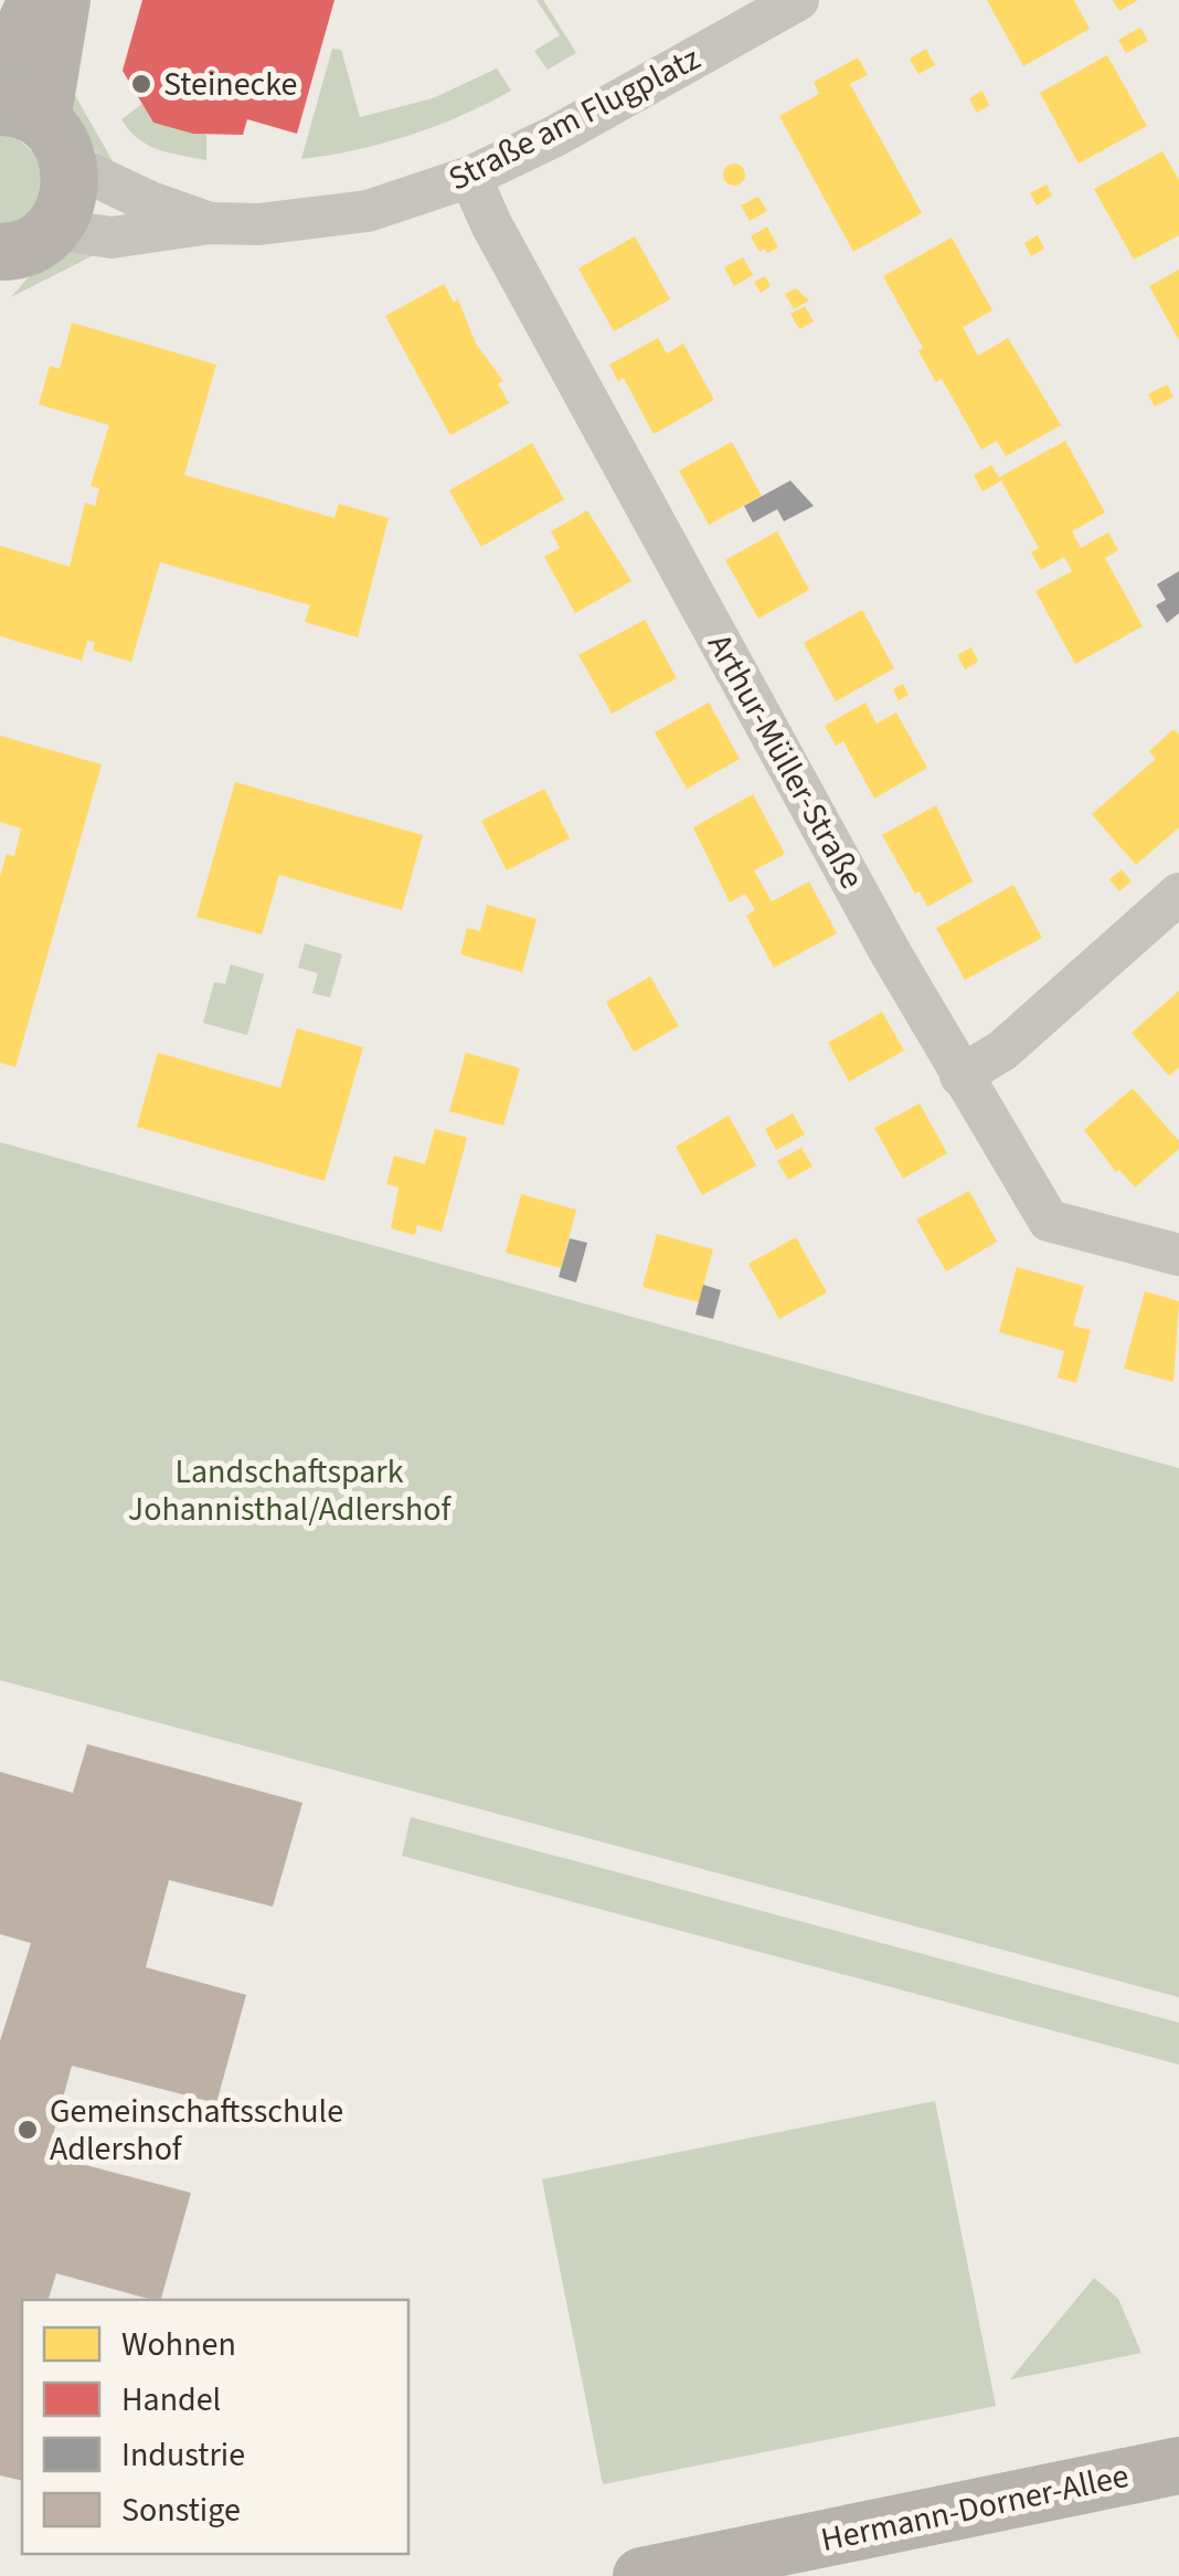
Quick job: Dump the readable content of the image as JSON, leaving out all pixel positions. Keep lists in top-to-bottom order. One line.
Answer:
{"streets":{"street":["Straße am Flugplatz","Arthur-Müller-Straße","Hermann-Dorner-Allee"]},"crossings":[["Straße am Flugplatz","Arthur-Müller-Straße"]],"parks":["Landschaftspark Johannisthal/Adlershof"],"places":["Steinecke","Gemeinschaftsschule Adlershof"],"legend":["Wohnen","Handel","Industrie","Sonstige"]}
